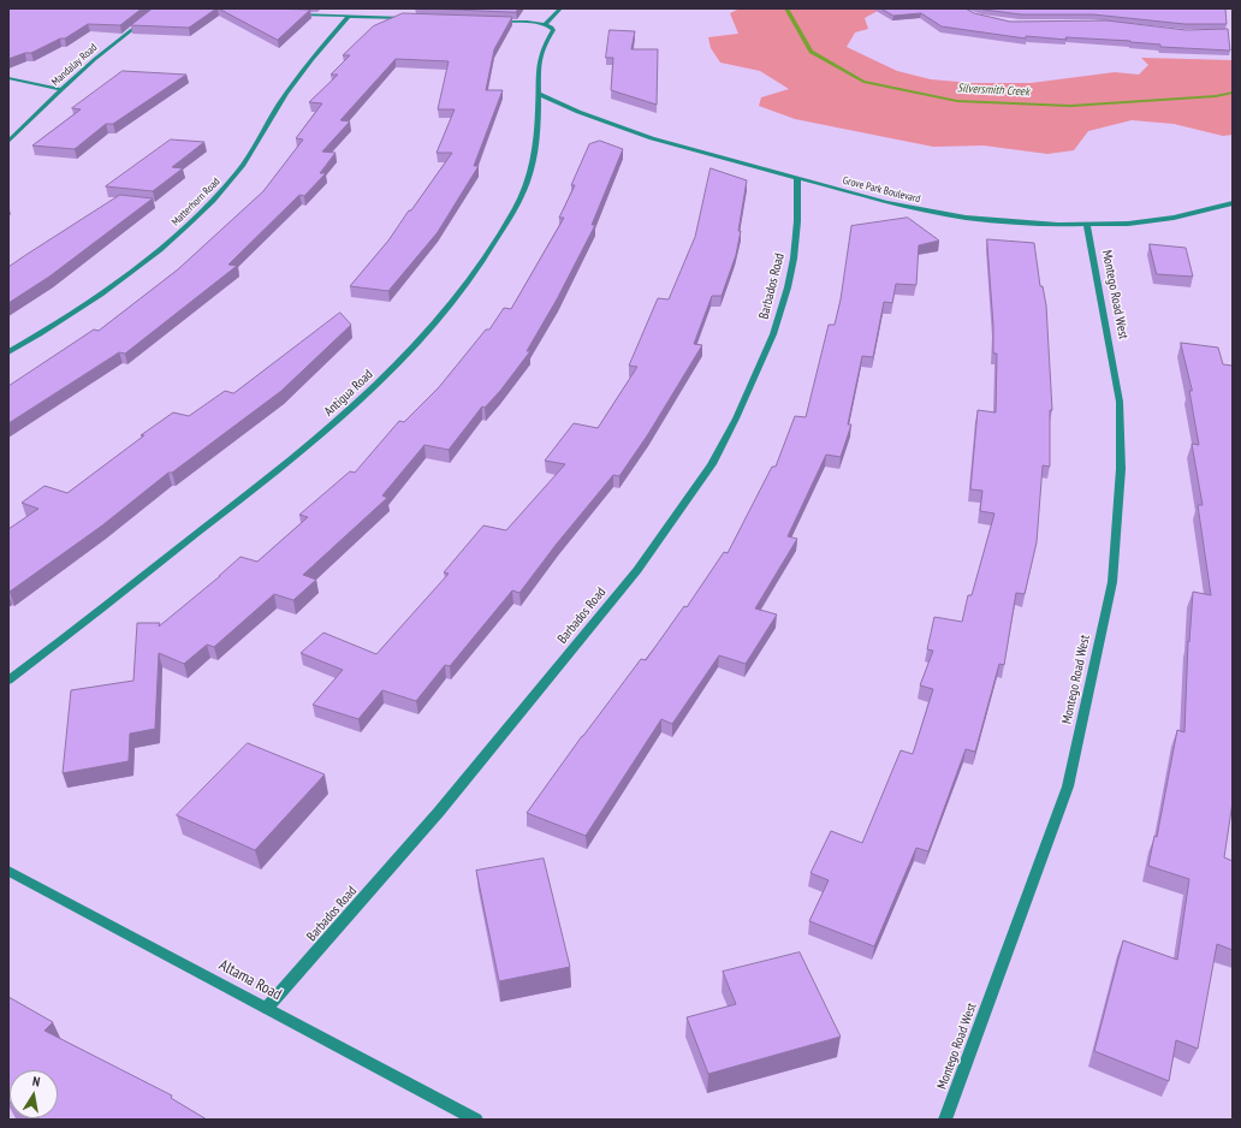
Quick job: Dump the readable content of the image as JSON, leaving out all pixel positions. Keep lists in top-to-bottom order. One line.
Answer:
{"streets":{"street":["Mandalay Road","Grove Park Boulevard","Matterhorn Road","Barbados Road","Montego Road West","Antigua Road","Altama Road"]},"crossings":[["Grove Park Boulevard","Barbados Road"],["Grove Park Boulevard","Montego Road West"],["Grove Park Boulevard","Antigua Road"],["Barbados Road","Altama Road"]],"water":["Silversmith Creek"],"north":"top"}
